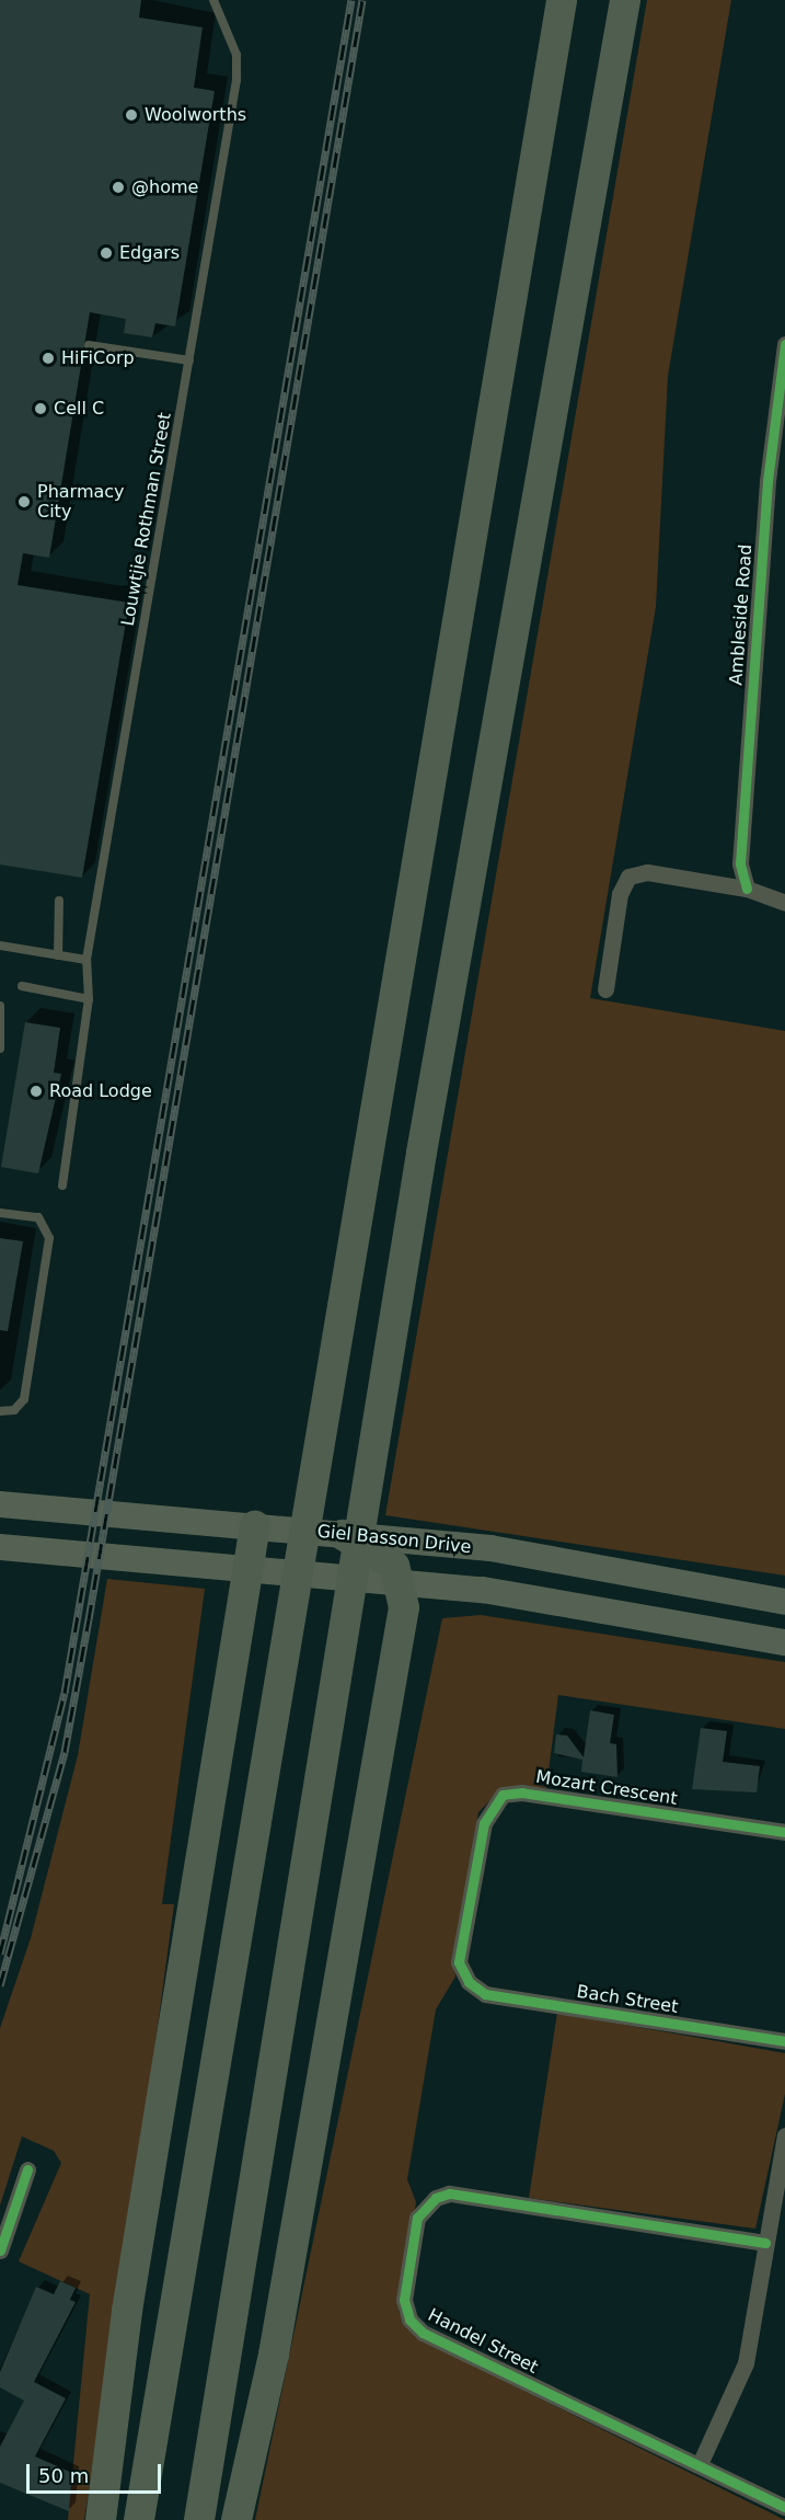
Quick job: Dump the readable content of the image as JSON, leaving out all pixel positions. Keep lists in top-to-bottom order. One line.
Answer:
{"streets":{"main road":["Giel Basson Drive"],"street":["Ambleside Road","Mozart Crescent","Bach Street","Handel Street"],"lane":["Louwtjie Rothman Street"]},"crossings":[["Mozart Crescent","Bach Street"]],"places":["Woolworths","@home","Edgars","HiFiCorp","Cell C","Pharmacy City","Road Lodge"],"scale_bar":"50 m"}
